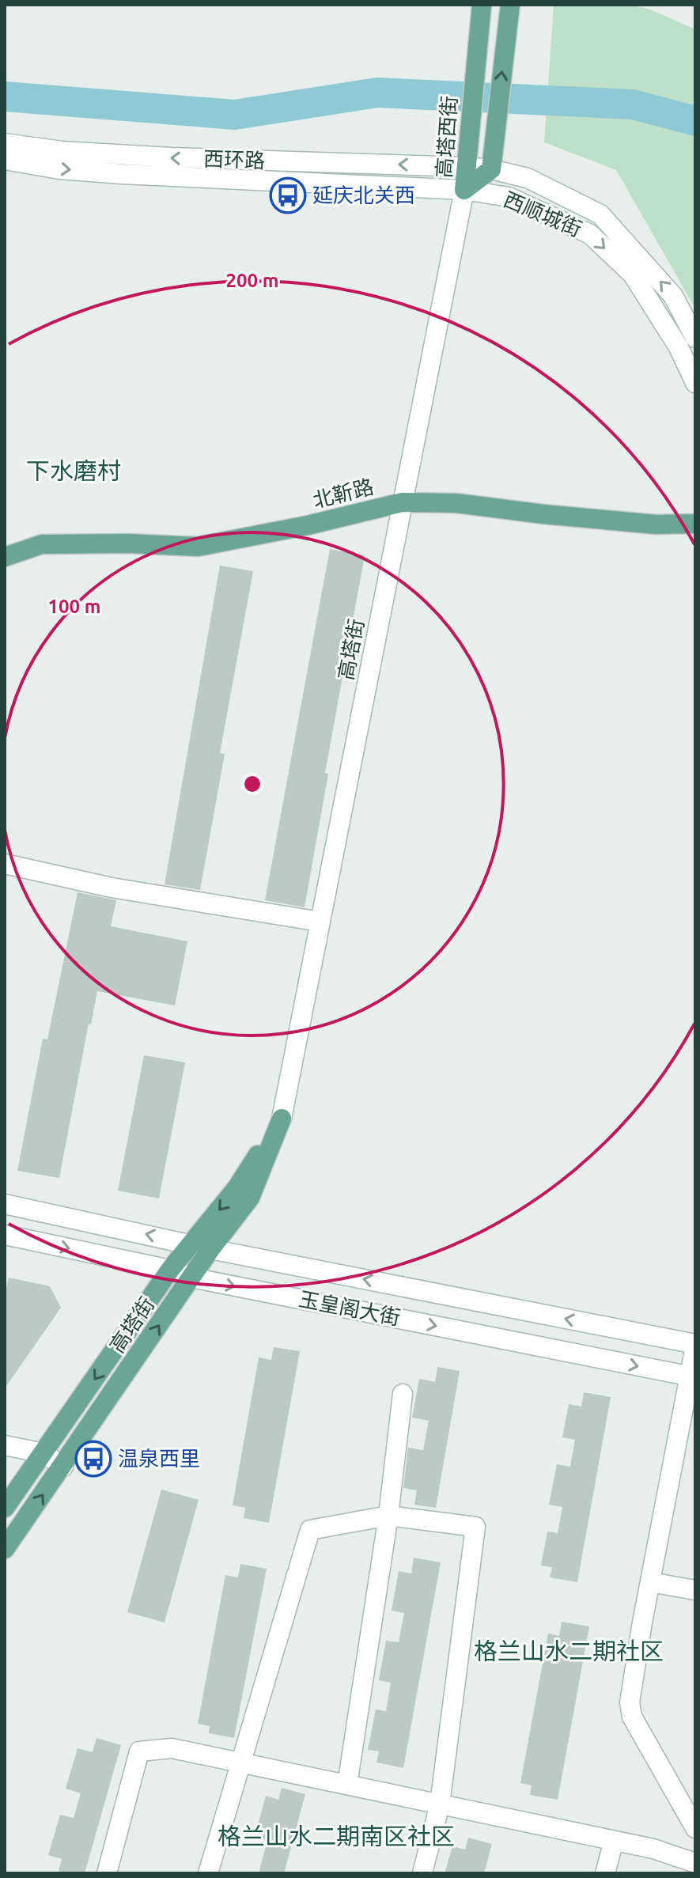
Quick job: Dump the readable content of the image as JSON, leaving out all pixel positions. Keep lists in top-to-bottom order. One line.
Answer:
{"streets":{"main road":["高塔西街","北靳路","高塔街"],"street":["西环路","西顺城街","玉皇阁大街"]},"crossings":[["高塔西街","西环路"],["高塔西街","西顺城街"],["高塔西街","高塔街"],["西环路","西顺城街"],["西环路","高塔街"],["西顺城街","高塔街"],["北靳路","高塔街"],["高塔街","玉皇阁大街"]],"districts":["下水磨村","格兰山水二期社区","格兰山水二期南区社区"],"places":{"bus stop":["延庆北关西","温泉西里"]},"rings":["200 m","100 m"]}
